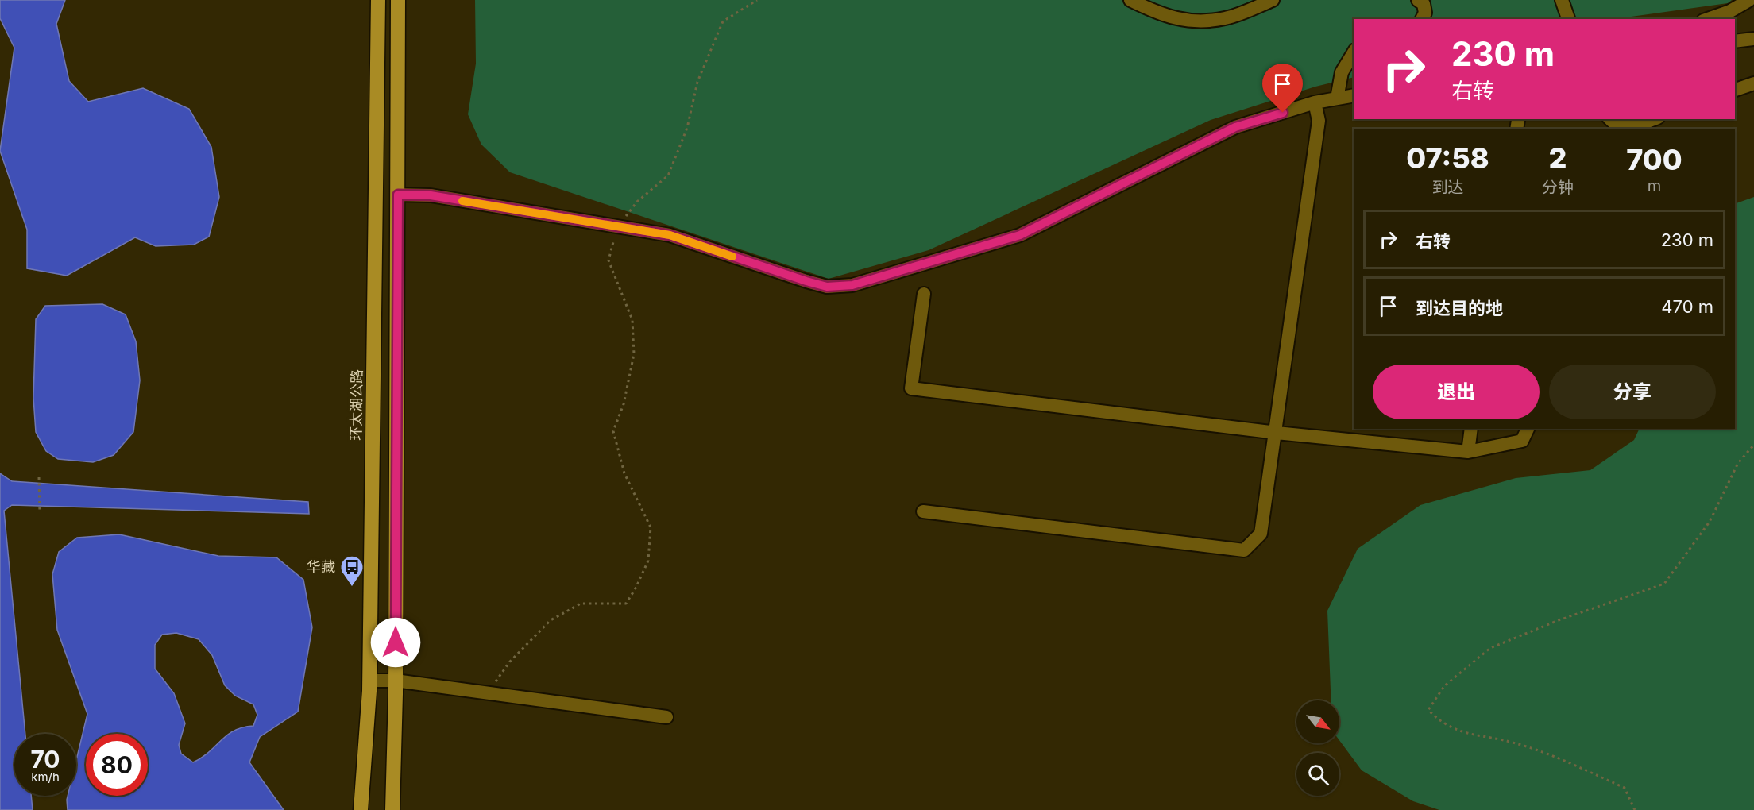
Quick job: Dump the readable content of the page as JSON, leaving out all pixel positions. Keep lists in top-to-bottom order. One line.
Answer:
{"streets":{"highway":["环太湖公路"]},"places":{"bus stop":["华藏"]},"north":"bottom right","page":{"turn":["230 m","右转"],"eta":["07:58","到达","2","分钟","700","m"],"list":[{"name":"右转","value":"230 m"},{"name":"到达目的地","value":"470 m"}],"buttons":["退出","分享"],"speed":"70 km/h","limit":"80"}}
